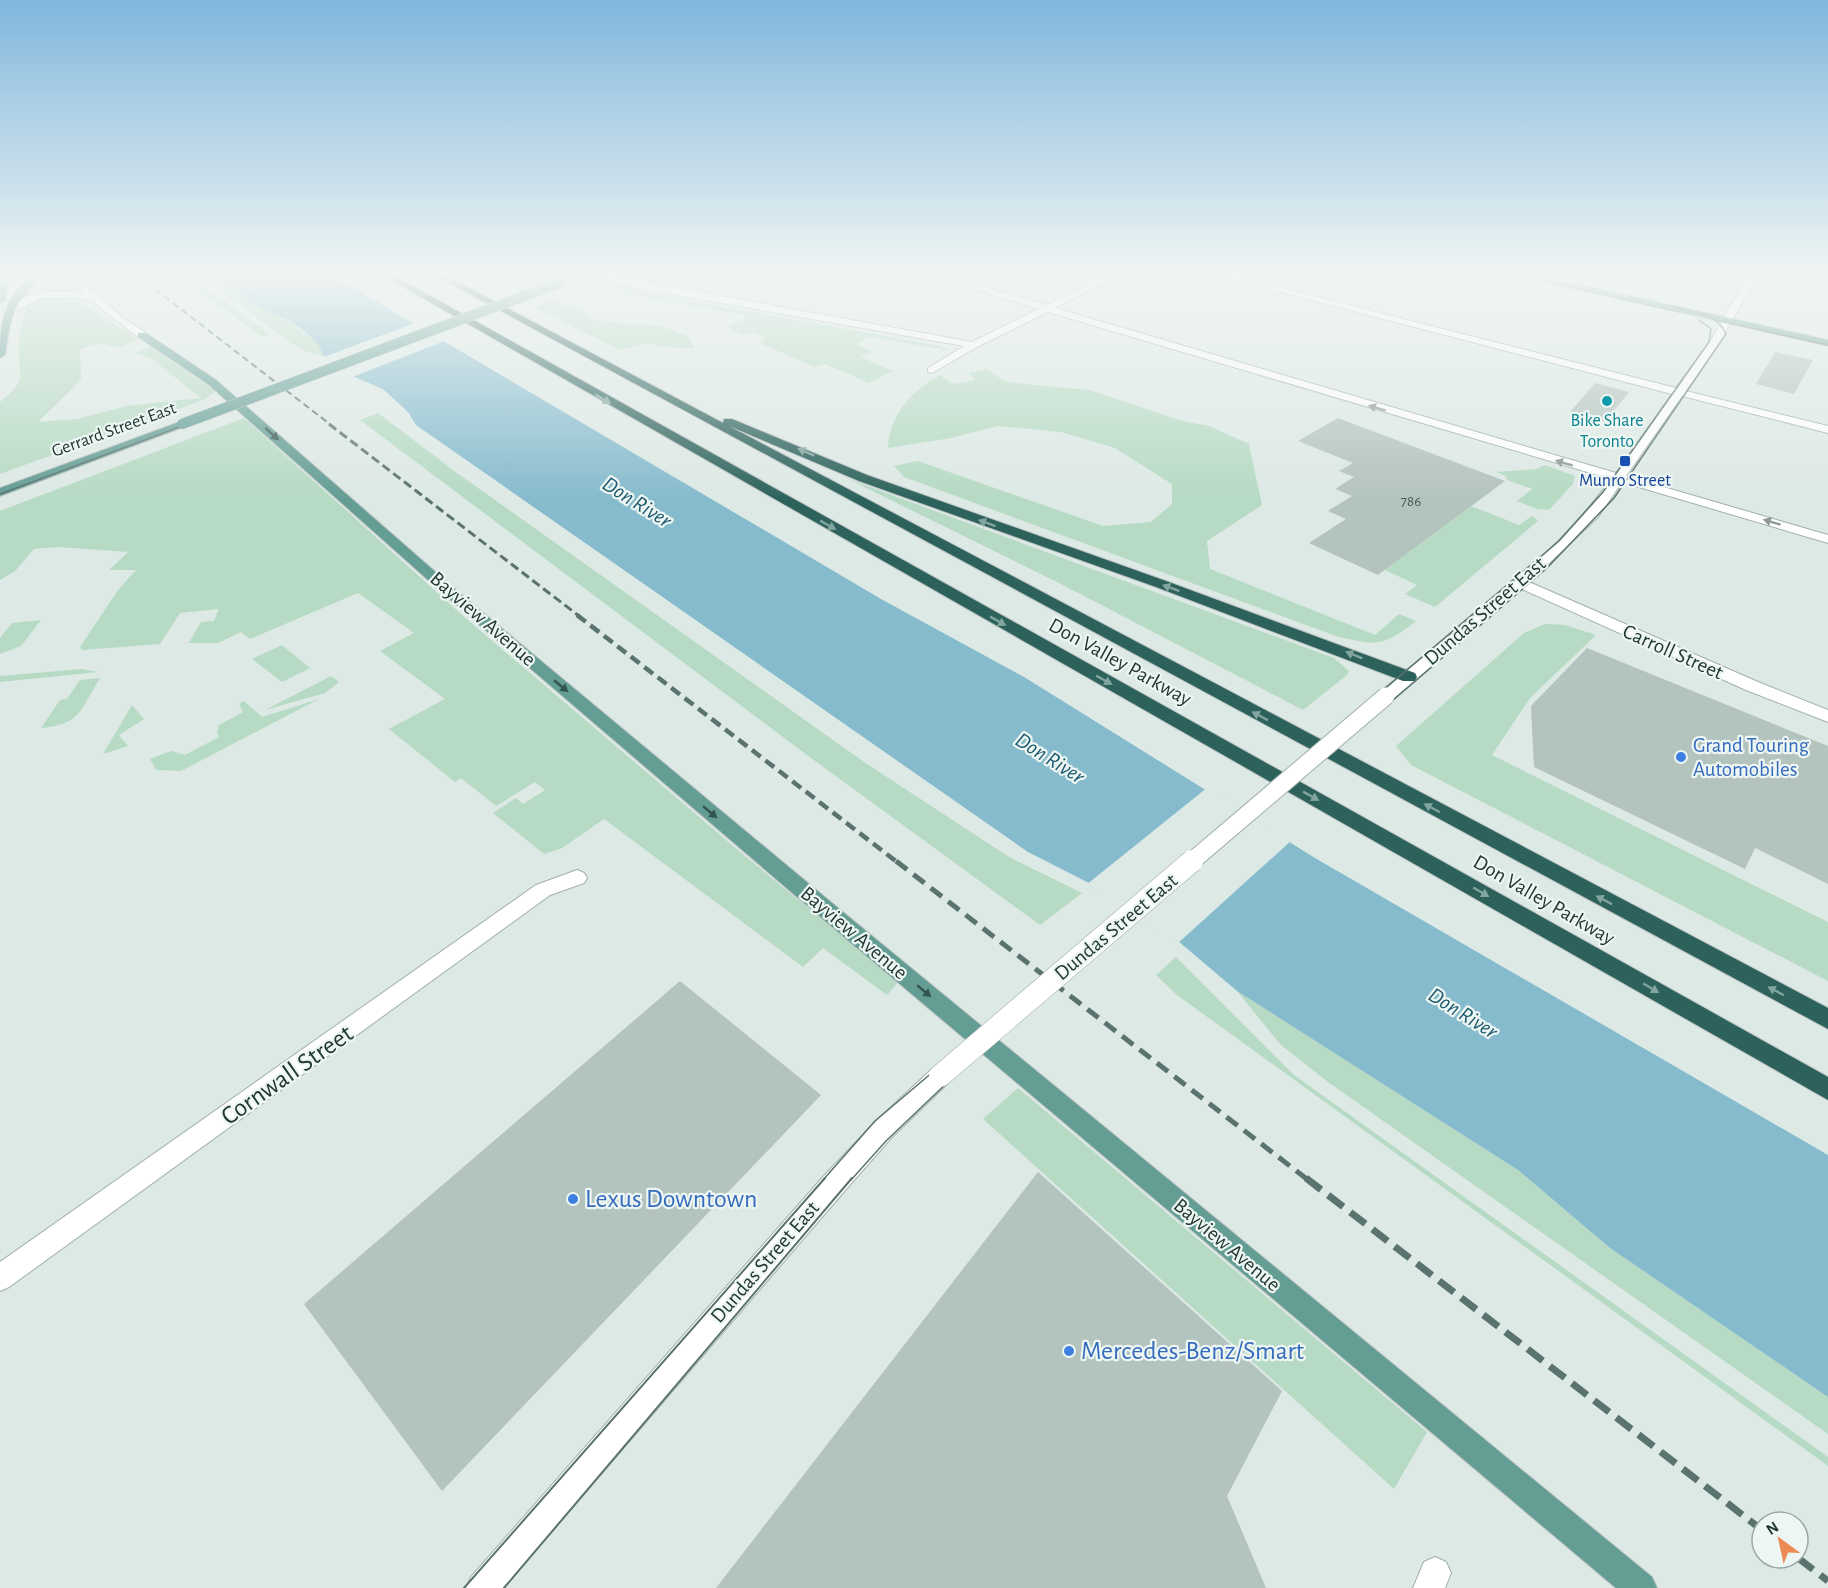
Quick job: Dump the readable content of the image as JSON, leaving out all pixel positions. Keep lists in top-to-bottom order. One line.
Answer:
{"streets":{"highway":["Don Valley Parkway"],"main road":["Gerrard Street East","Bayview Avenue"],"street":["Dundas Street East","Carroll Street","Cornwall Street"]},"crossings":[["Dundas Street East","Carroll Street"]],"one_way":["Bayview Avenue"],"water":["Don River"],"places":{"other":["Bike Share Toronto","Grand Touring Automobiles","Lexus Downtown","Mercedes-Benz/Smart"],"transit":["Munro Street"]},"house_numbers":["786"],"north":"top left"}
